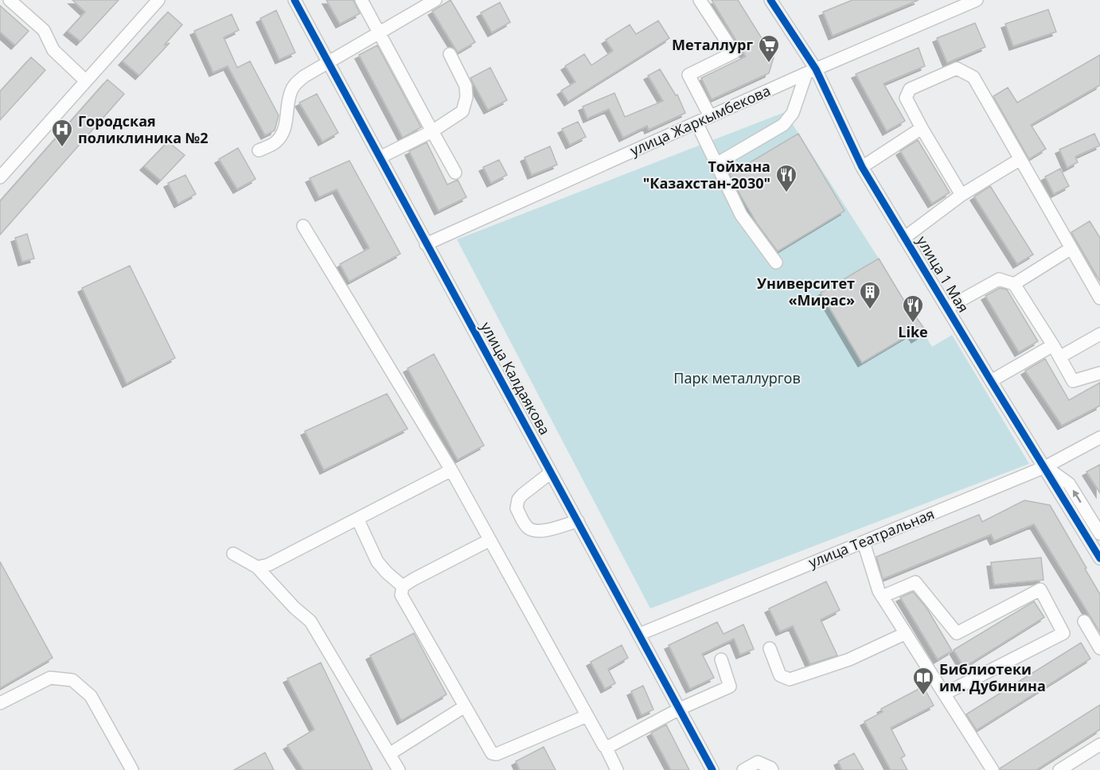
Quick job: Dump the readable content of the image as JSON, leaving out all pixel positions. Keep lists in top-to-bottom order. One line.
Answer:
{"streets":{"street":["улица Жаркымбекова","улица 1 Мая","улица Калдаякова","улица Театральная"]},"crossings":[["улица Жаркымбекова","улица 1 Мая"],["улица Жаркымбекова","улица Калдаякова"],["улица 1 Мая","улица Театральная"],["улица Калдаякова","улица Театральная"]],"parks":["Парк металлургов"],"places":{"supermarket":["Металлург"],"hospital":["Городская поликлиника №2"],"restaurant":["Тойхана \"Казахстан-2030\"","Like"],"building":["Университет «Мирас»"],"library":["Библиотеки им. Дубинина"]}}
